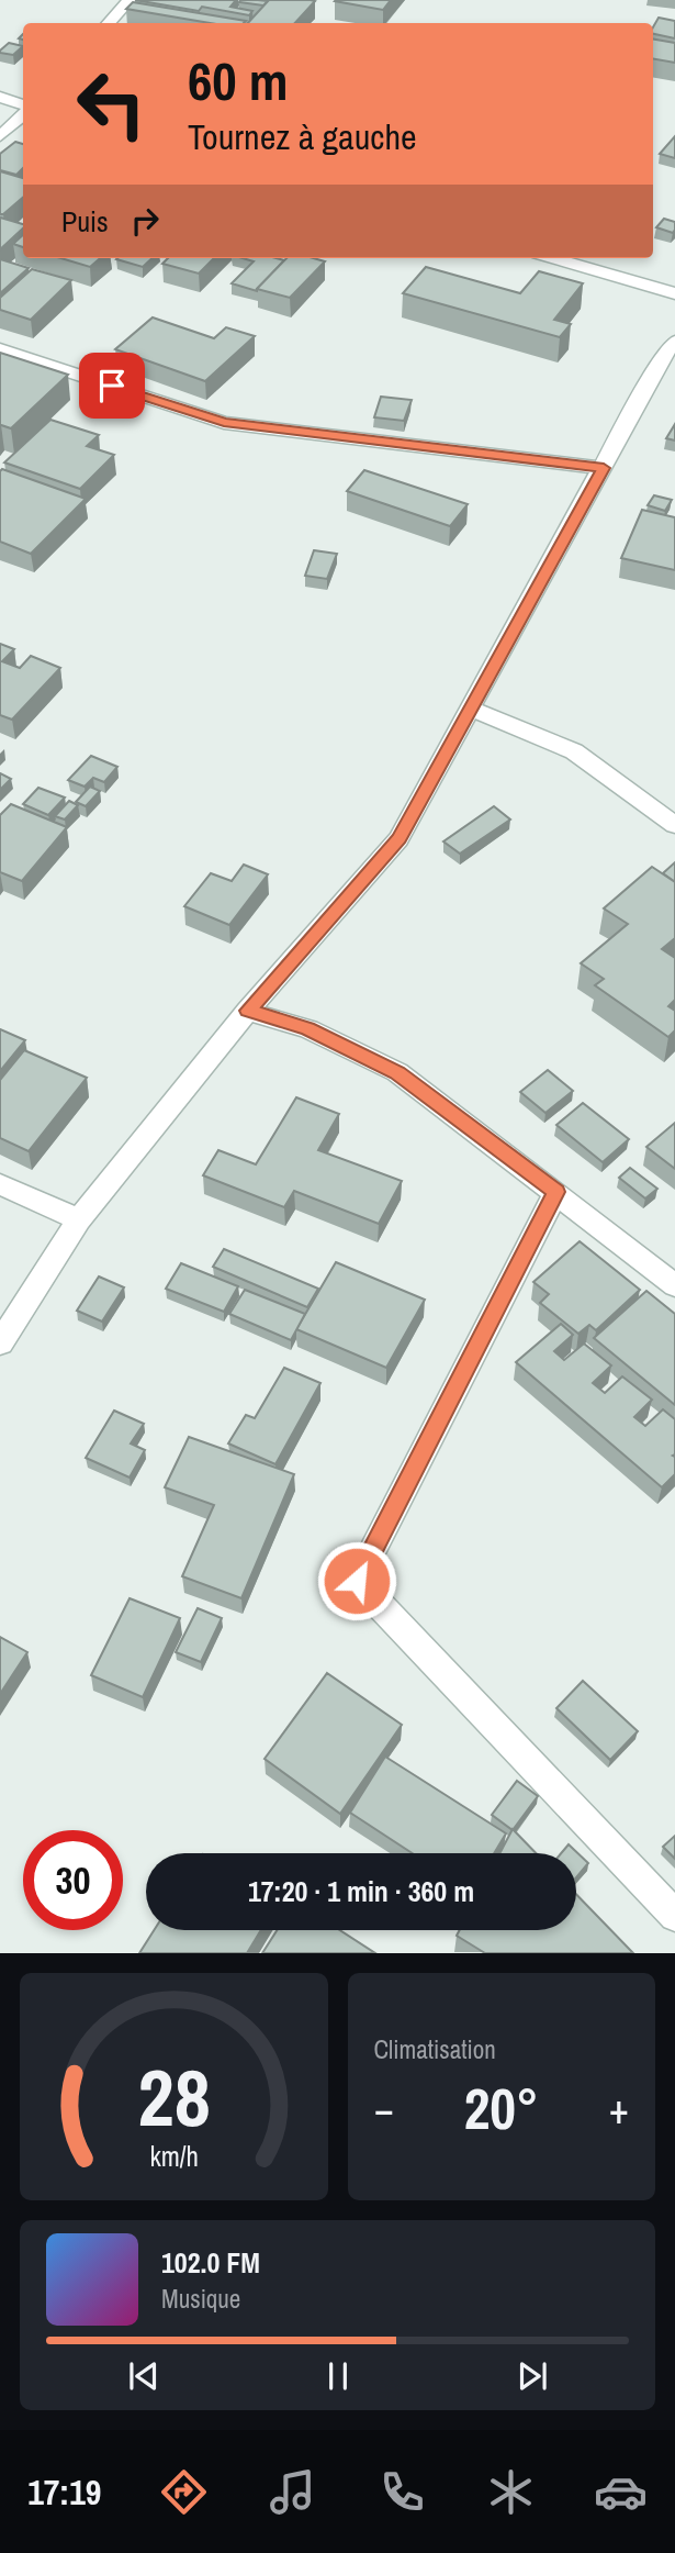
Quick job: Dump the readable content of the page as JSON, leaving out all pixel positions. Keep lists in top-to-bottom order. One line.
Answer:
{"page":{"turn":["60 m","Tournez à gauche"],"then":"Puis","limit":"30","trip":"17:20 · 1 min · 360 m","tile":"Climatisation","heat":["−","20°","+"],"song":["102.0 FM","Musique"],"tabs":"17:19","gauge":["28","km/h"]}}
